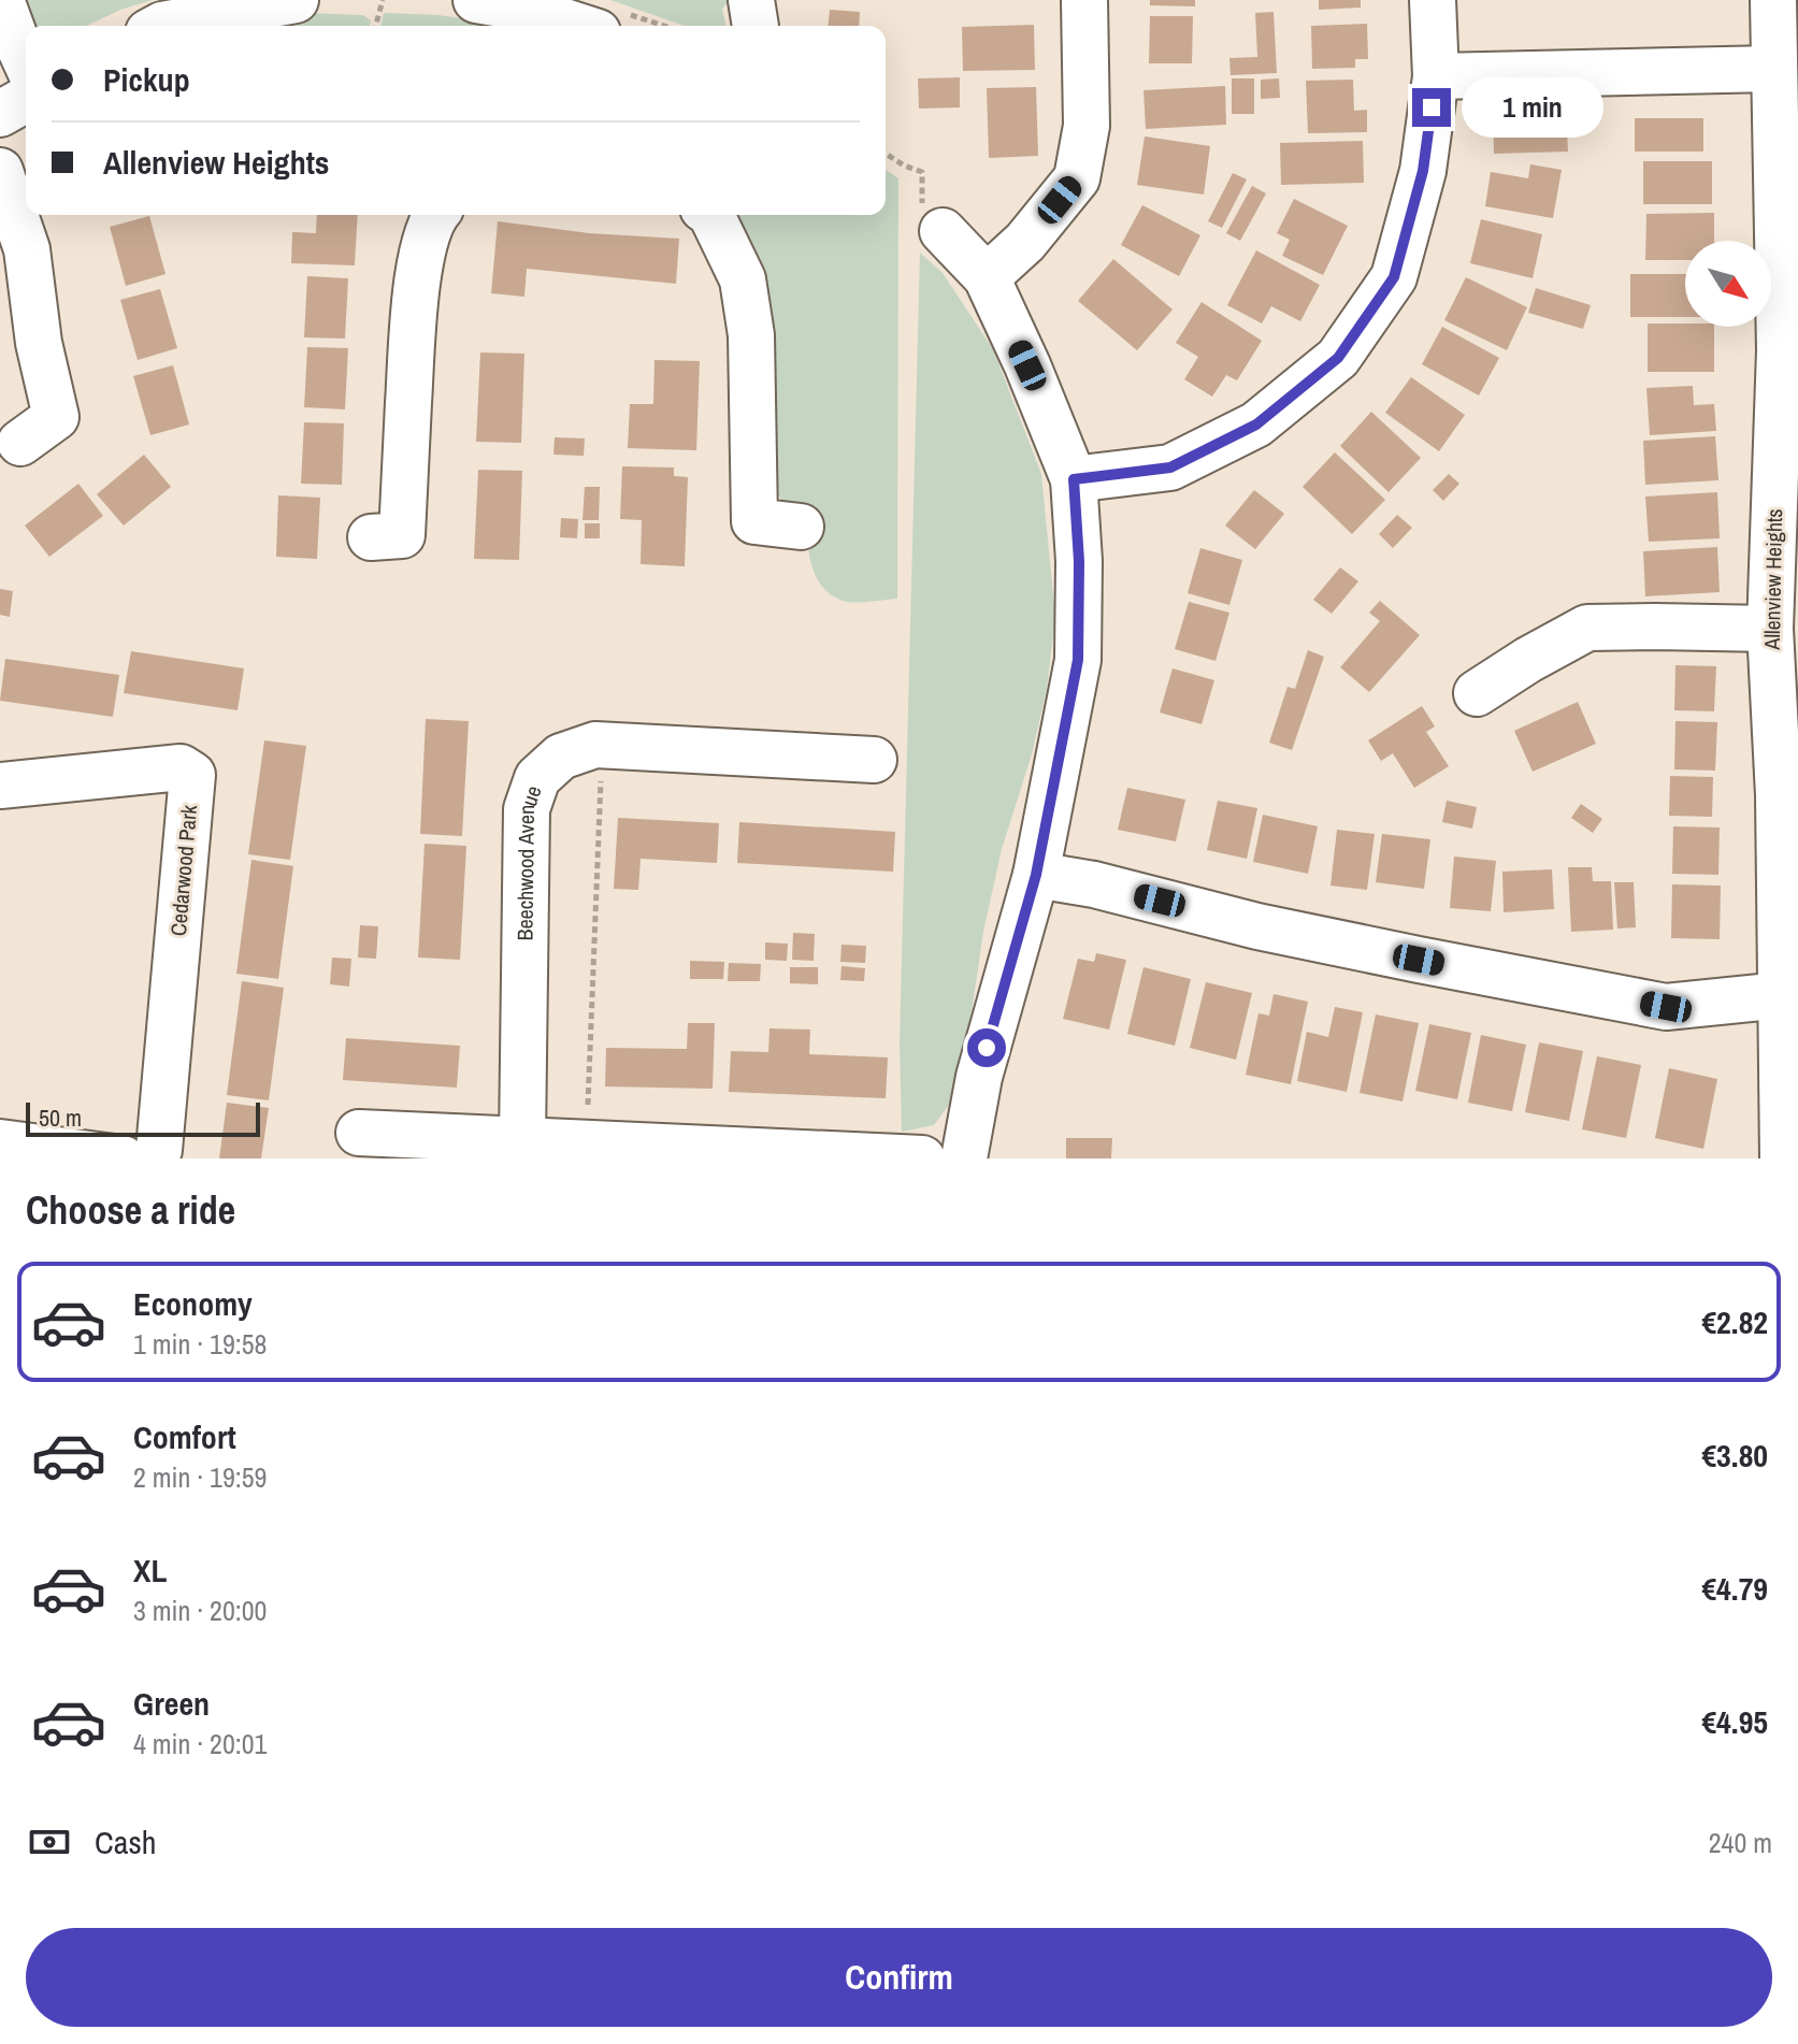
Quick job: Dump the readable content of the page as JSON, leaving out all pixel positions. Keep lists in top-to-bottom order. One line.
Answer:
{"streets":{"street":["Allenview Heights","Beechwood Avenue","Cedarwood Park"]},"scale_bar":"50 m","north":"bottom right","page":{"banner":["Pickup","Allenview Heights"],"bubble":"1 min","scale":"50 m","heading":"Choose a ride","list":[{"name":"Economy","note":"1 min · 19:58","value":"€2.82"},{"name":"Comfort","note":"2 min · 19:59","value":"€3.80"},{"name":"XL","note":"3 min · 20:00","value":"€4.79"},{"name":"Green","note":"4 min · 20:01","value":"€4.95"}],"pay":["Cash","240 m"],"buttons":"Confirm"}}
